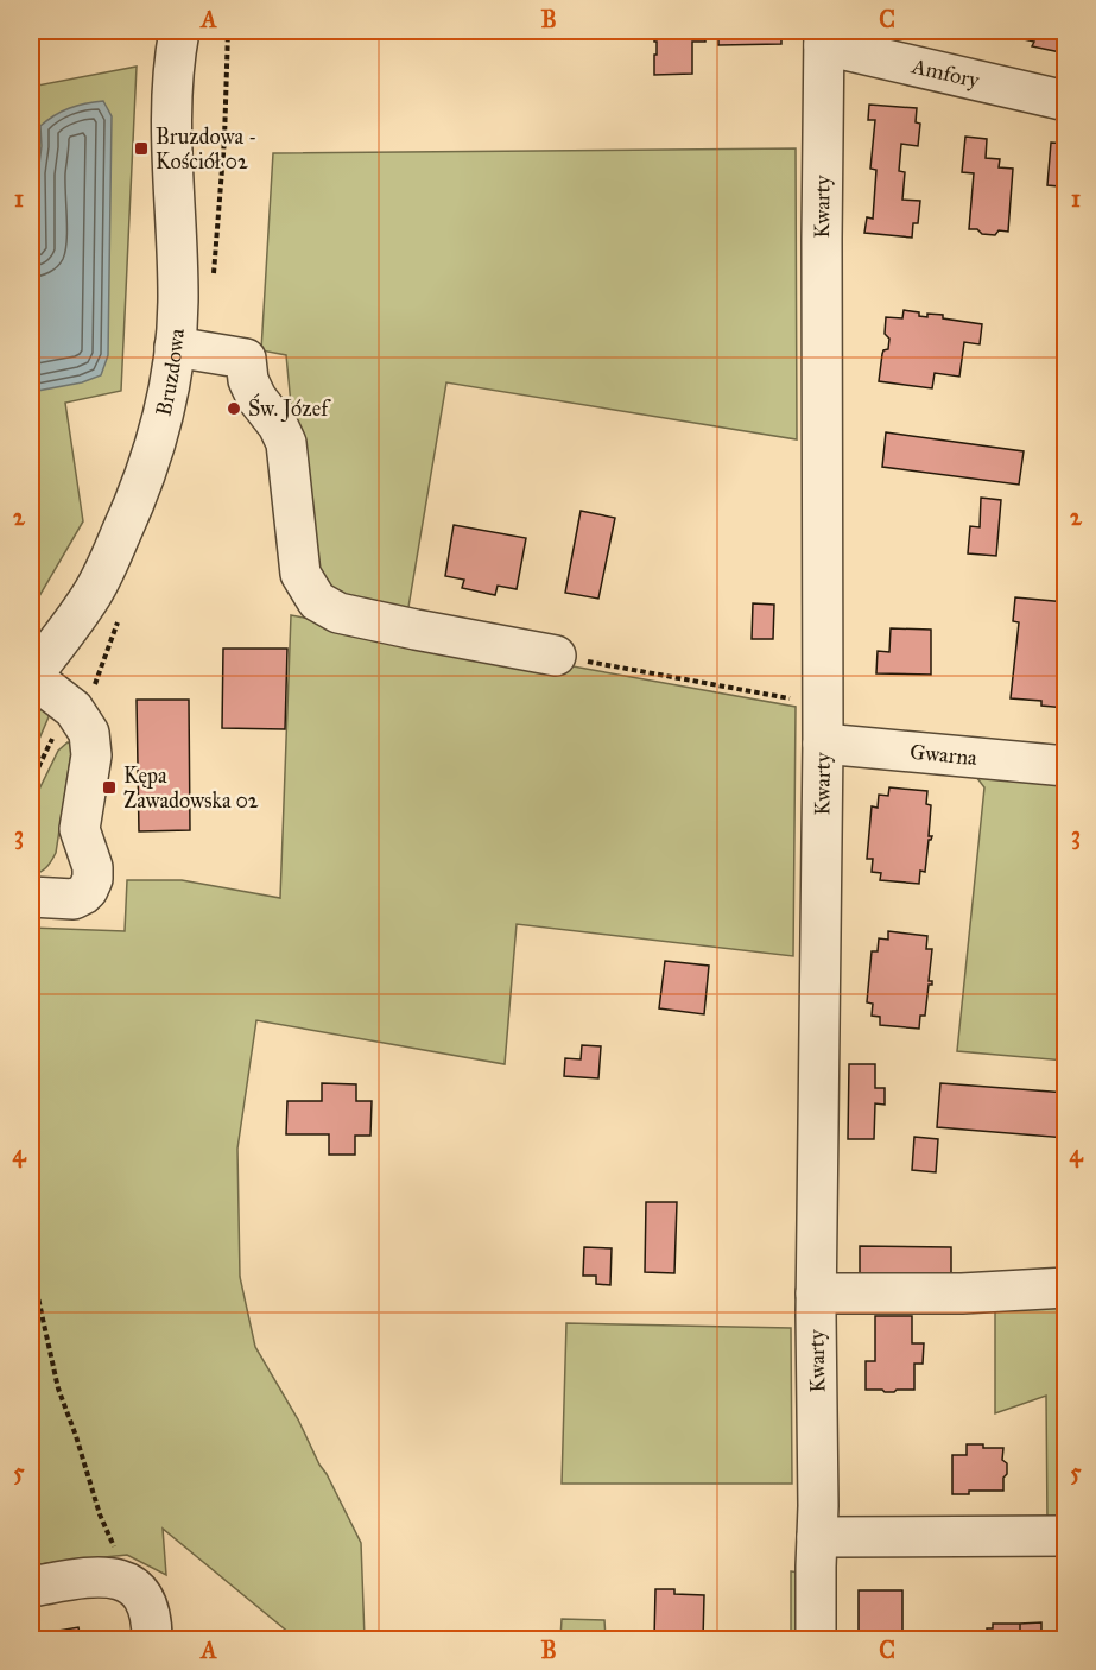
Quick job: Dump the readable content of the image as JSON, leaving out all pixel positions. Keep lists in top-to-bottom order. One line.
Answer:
{"streets":{"street":["Amfory","Kwarty","Bruzdowa","Gwarna"]},"crossings":[["Amfory","Kwarty"],["Kwarty","Gwarna"]],"places":{"transit":["Bruzdowa - Kościół 02","Kępa Zawadowska 02"],"other":["Św. Józef"]},"grid":{"columns":["A","B","C"],"rows":["1","2","3","4","5"]}}
